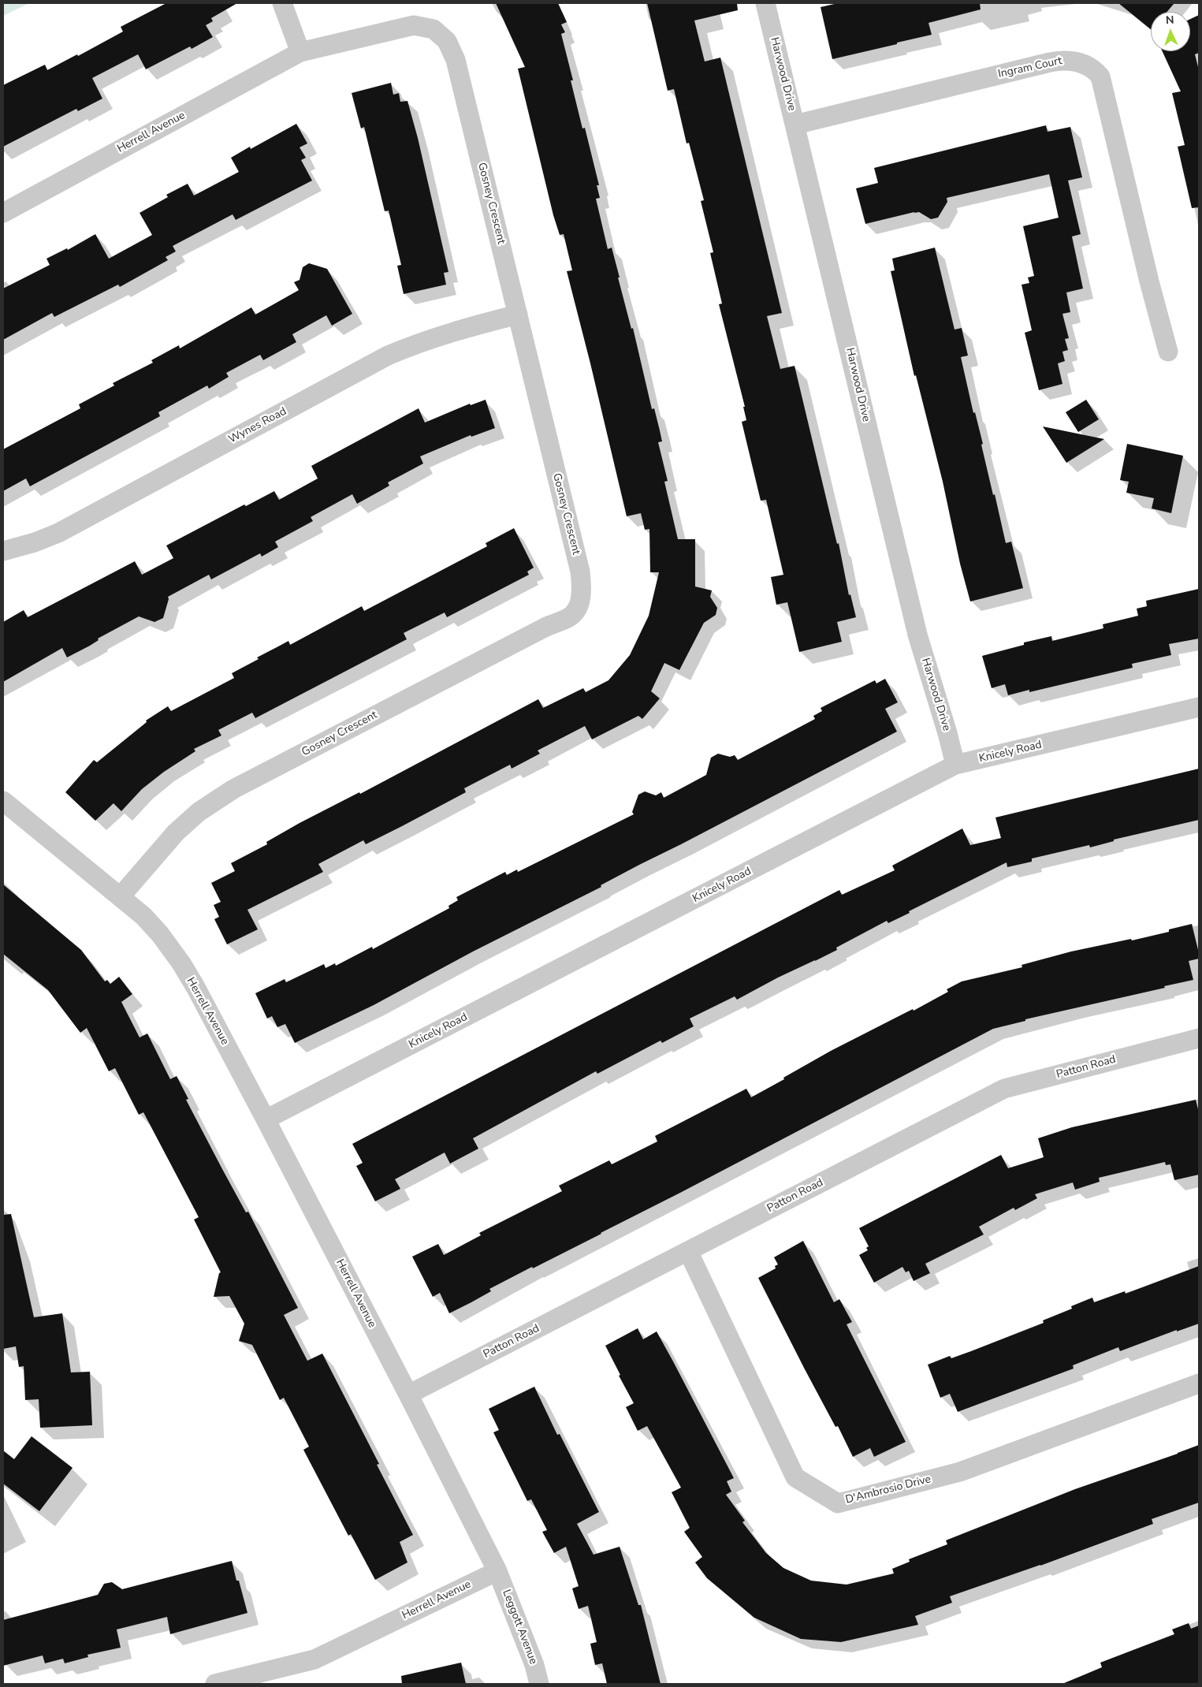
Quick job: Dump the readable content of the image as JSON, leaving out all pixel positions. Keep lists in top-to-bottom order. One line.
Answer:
{"streets":{"street":["Ingram Court","Harwood Drive","Herrell Avenue","Gosney Crescent","Wynes Road","Knicely Road","Patton Road","D'Ambrosio Drive","Leggott Avenue"]},"crossings":[["Ingram Court","Harwood Drive"],["Harwood Drive","Knicely Road"],["Herrell Avenue","Gosney Crescent"],["Herrell Avenue","Knicely Road"],["Herrell Avenue","Patton Road"],["Herrell Avenue","Leggott Avenue"],["Gosney Crescent","Wynes Road"],["Patton Road","D'Ambrosio Drive"]],"north":"top"}
